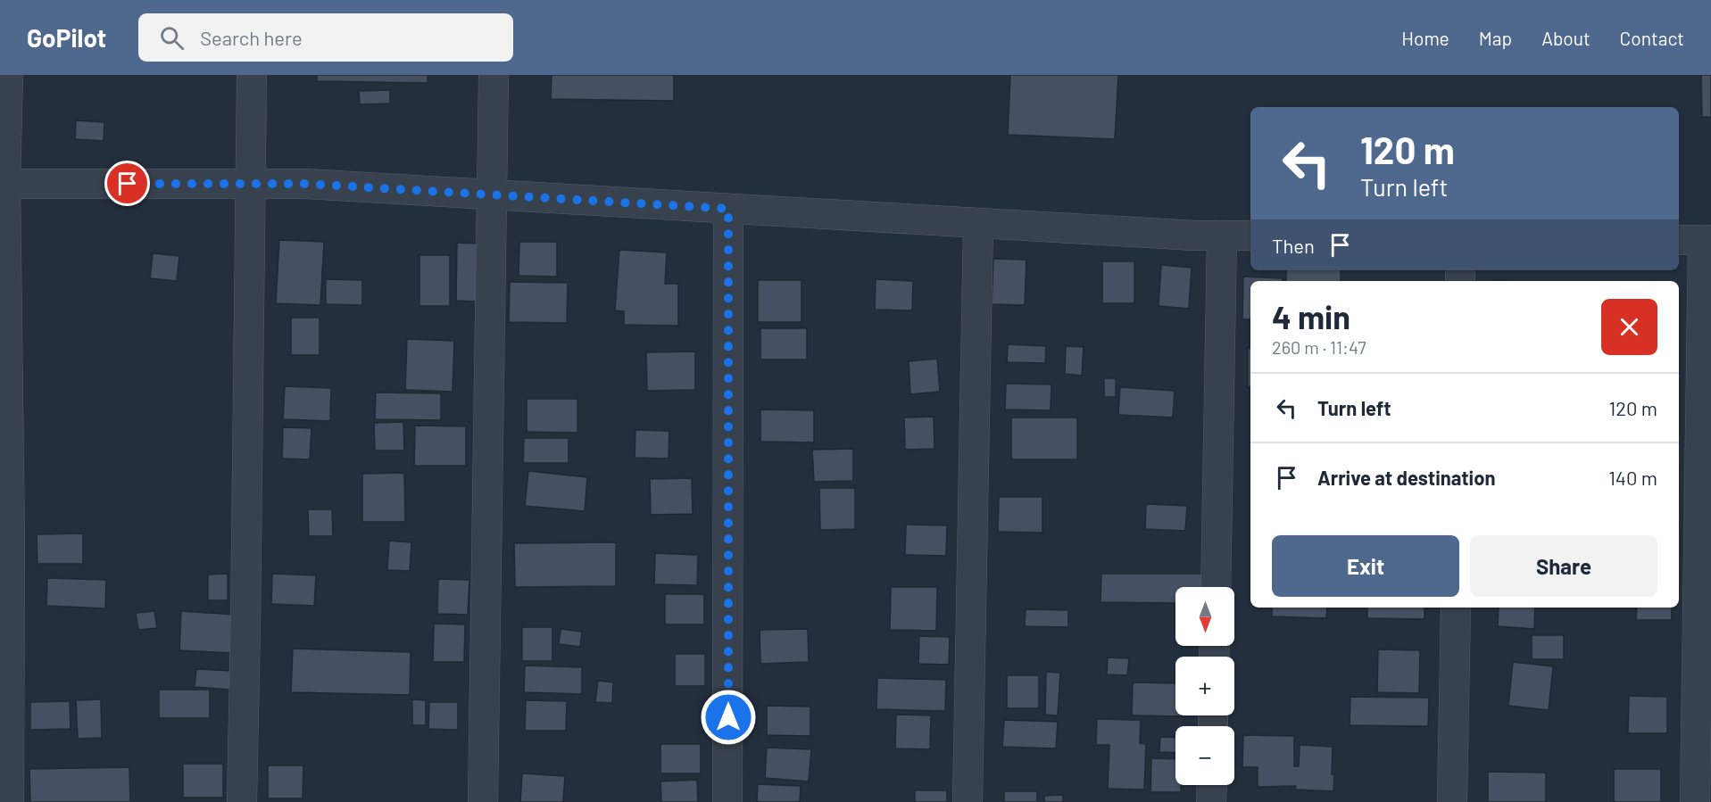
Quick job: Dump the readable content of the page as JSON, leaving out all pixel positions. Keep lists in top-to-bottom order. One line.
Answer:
{"north":"bottom","page":{"header":"GoPilot","search":"Search here","nav":["Home","Map","About","Contact"],"turn":["120 m","Turn left"],"then":"Then","heading":["4 min","260 m · 11:47"],"list":[{"name":"Turn left","value":"120 m"},{"name":"Arrive at destination","value":"140 m"}],"buttons":["Exit","Share"],"map_buttons":["+","−"]}}
